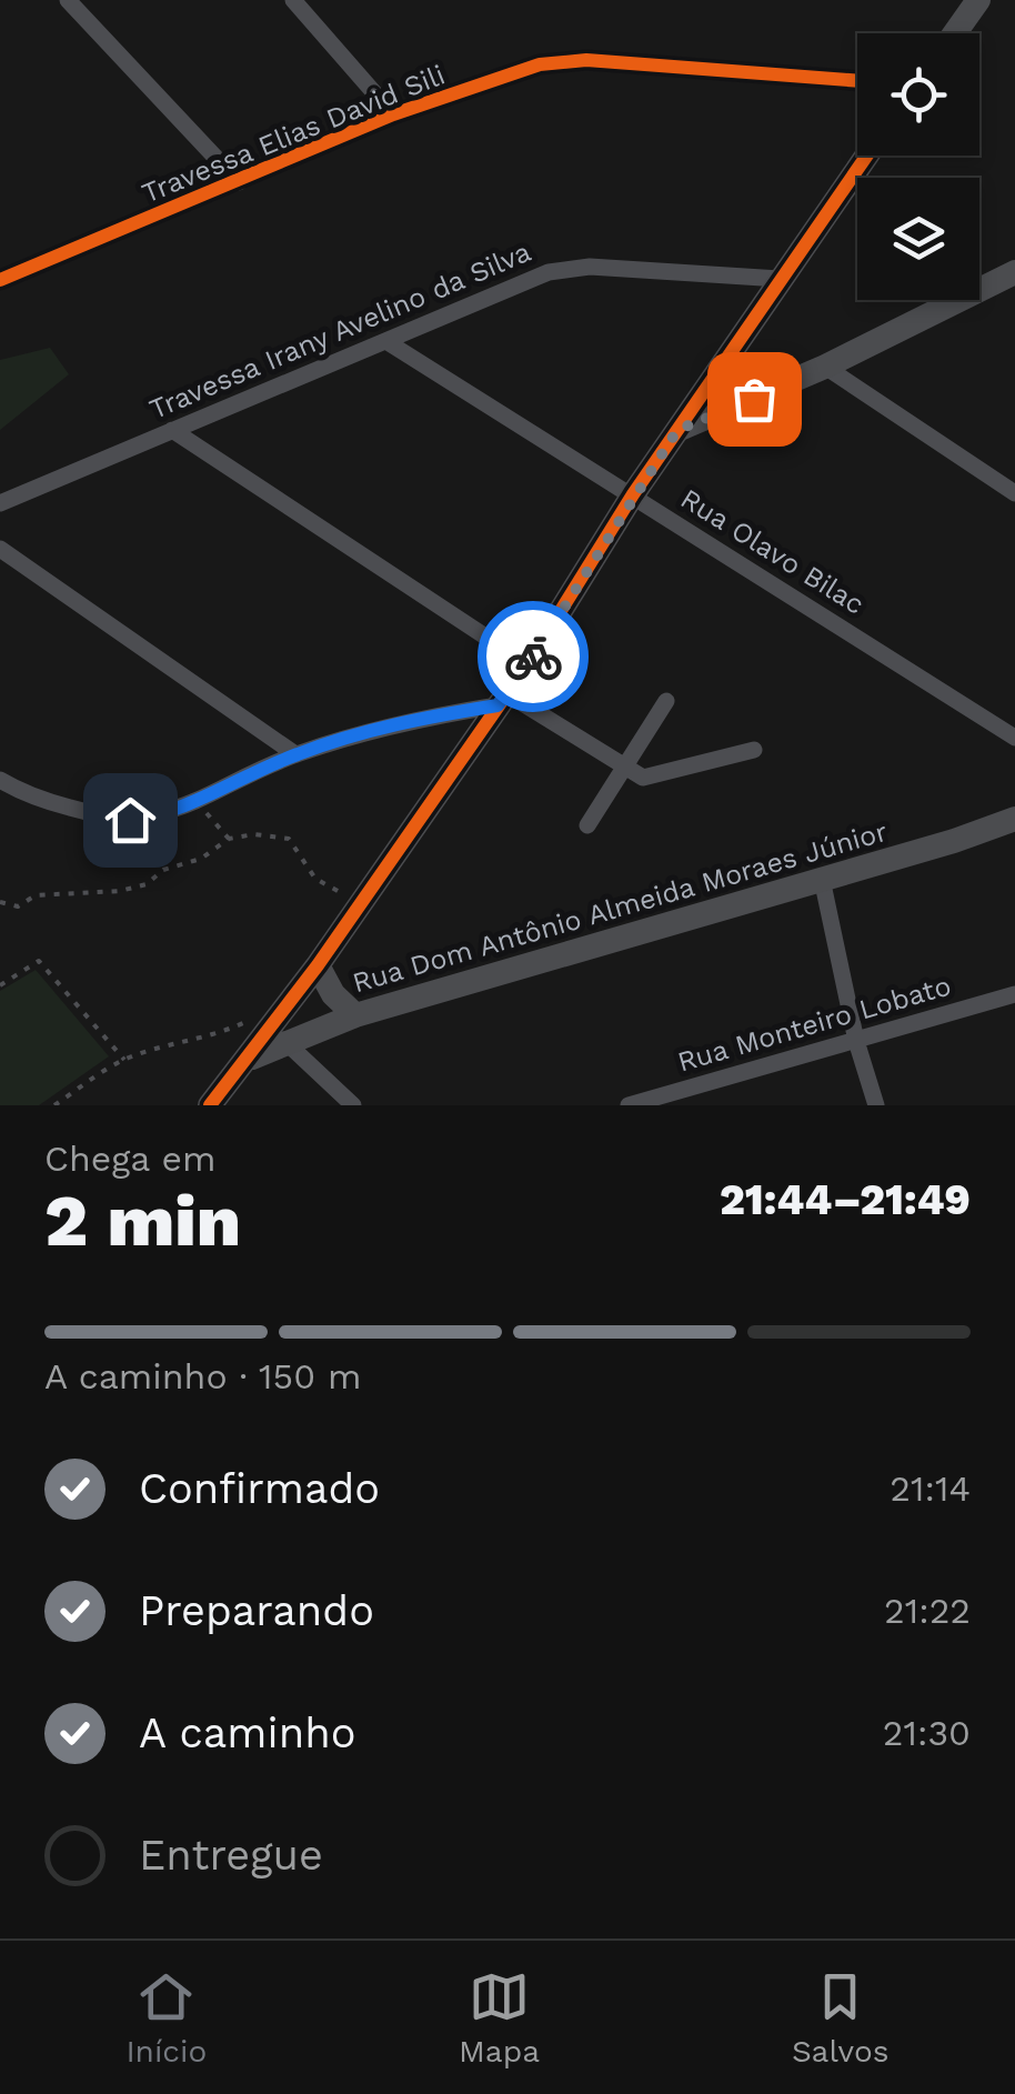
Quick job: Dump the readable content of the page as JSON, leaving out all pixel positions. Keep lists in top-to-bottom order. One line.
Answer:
{"streets":{"main road":["Rua Dom Antônio Almeida Moraes Júnior"],"street":["Travessa Elias David Sili","Travessa Irany Avelino da Silva","Rua Olavo Bilac","Rua Monteiro Lobato"]},"crossings":[["Travessa Irany Avelino da Silva","Rua Olavo Bilac"]],"page":{"heading":["2 min","Chega em","21:44–21:49"],"bar":"A caminho · 150 m","list":[["Confirmado","21:14"],["Preparando","21:22"],["A caminho","21:30"],"Entregue"],"tabs":["Início","Mapa","Salvos"]}}
